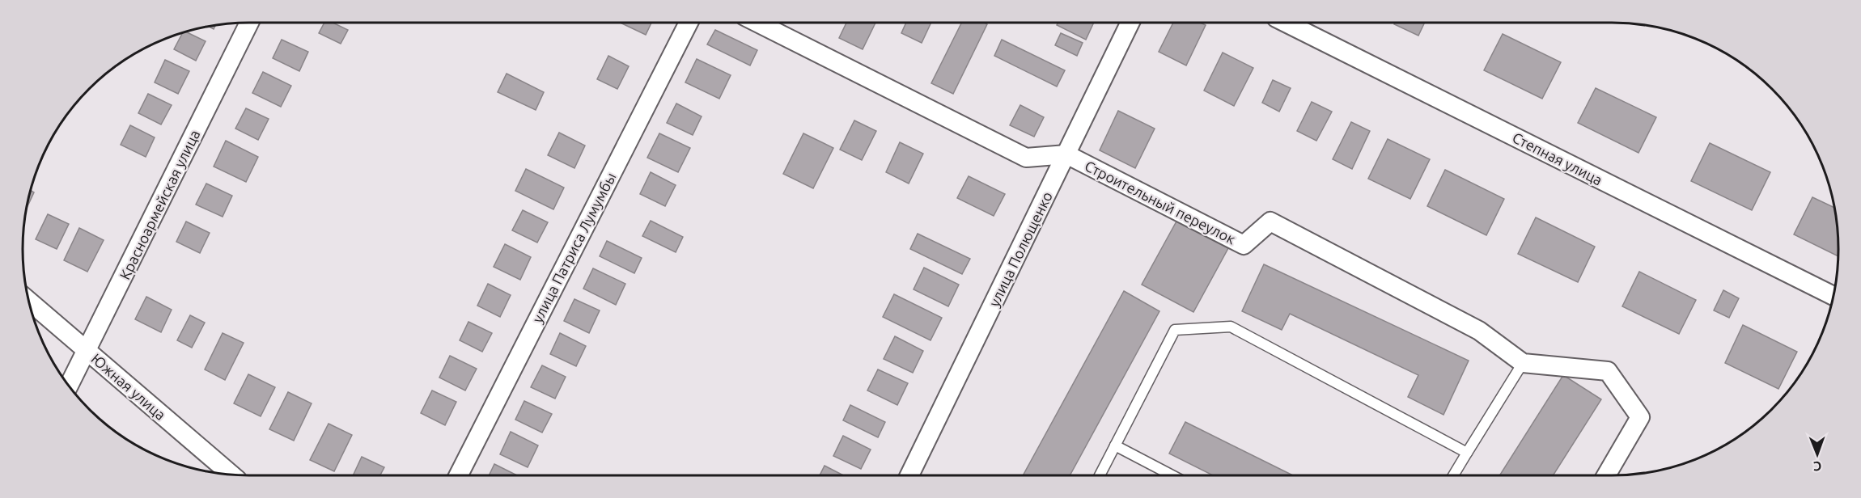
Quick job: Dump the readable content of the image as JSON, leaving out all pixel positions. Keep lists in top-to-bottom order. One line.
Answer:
{"streets":{"street":["Степная улица","Строительный переулок","Красноармейская улица","улица Патриса Лумумбы","улица Полющенко","Южная улица"]},"crossings":[["Строительный переулок","улица Полющенко"],["Красноармейская улица","Южная улица"]],"north":"bottom"}
